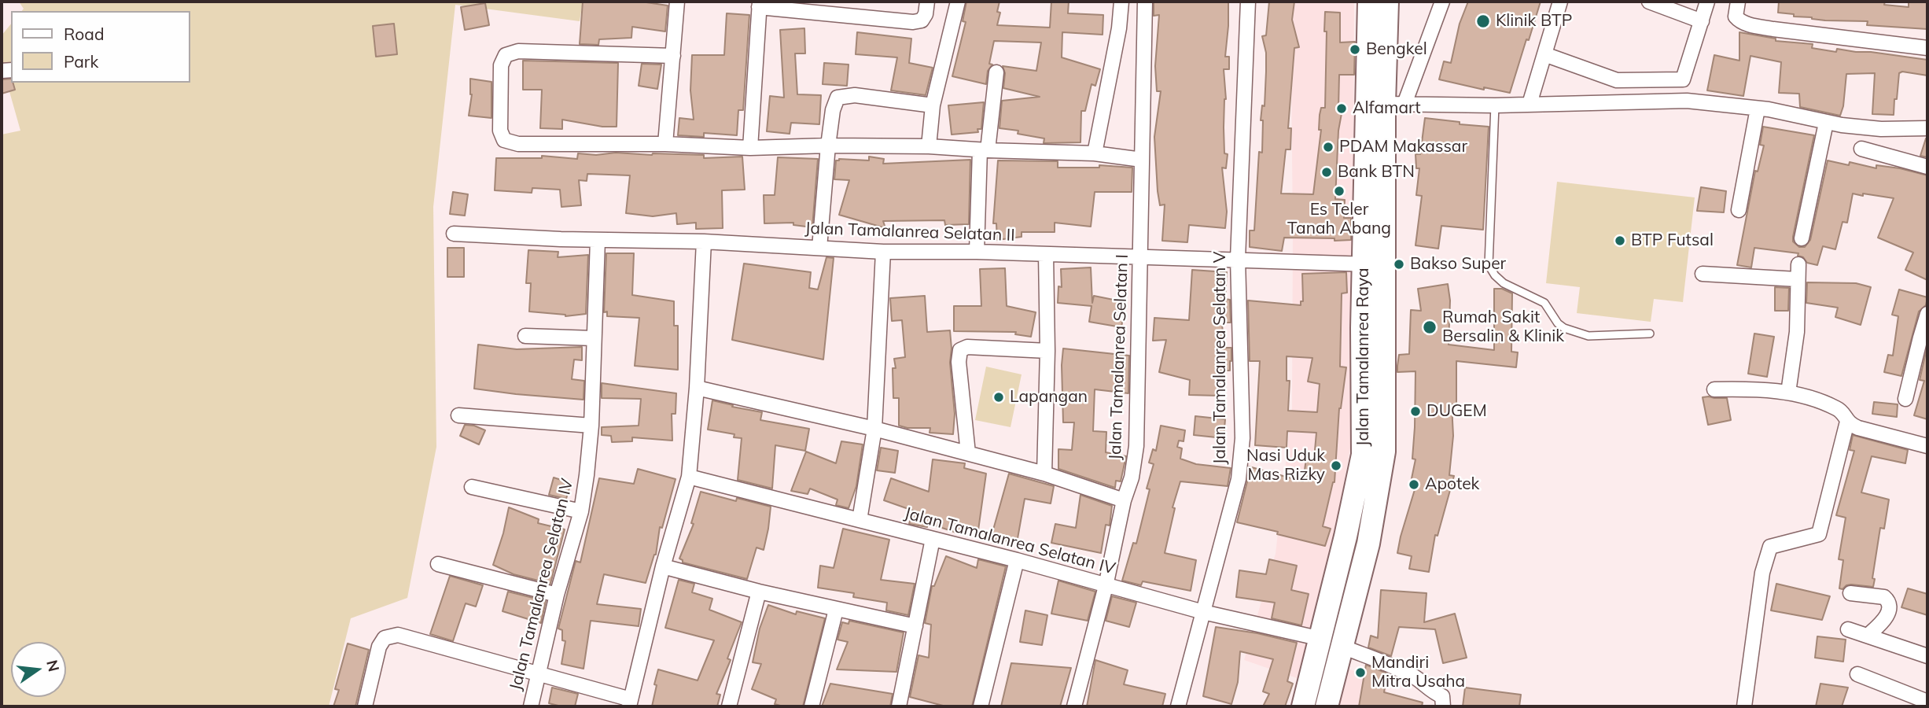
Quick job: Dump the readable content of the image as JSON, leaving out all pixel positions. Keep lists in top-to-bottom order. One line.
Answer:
{"streets":{"main road":["Jalan Tamalanrea Raya"],"street":["Jalan Tamalanrea Selatan II","Jalan Tamalanrea Selatan I","Jalan Tamalanrea Selatan V","Jalan Tamalanrea Selatan IV"]},"crossings":[["Jalan Tamalanrea Selatan II","Jalan Tamalanrea Selatan I"],["Jalan Tamalanrea Selatan II","Jalan Tamalanrea Raya"],["Jalan Tamalanrea Selatan II","Jalan Tamalanrea Selatan V"],["Jalan Tamalanrea Selatan II","Jalan Tamalanrea Selatan IV"],["Jalan Tamalanrea Selatan I","Jalan Tamalanrea Selatan IV"],["Jalan Tamalanrea Raya","Jalan Tamalanrea Selatan IV"],["Jalan Tamalanrea Selatan V","Jalan Tamalanrea Selatan IV"]],"places":["Klinik BTP","Bengkel","Alfamart","PDAM Makassar","Bank BTN","Es Teler Tanah Abang","BTP Futsal","Bakso Super","Rumah Sakit Bersalin & Klinik","Lapangan","DUGEM","Nasi Uduk Mas Rizky","Apotek","Mandiri Mitra Usaha"],"legend":["Road","Park"],"north":"right"}
